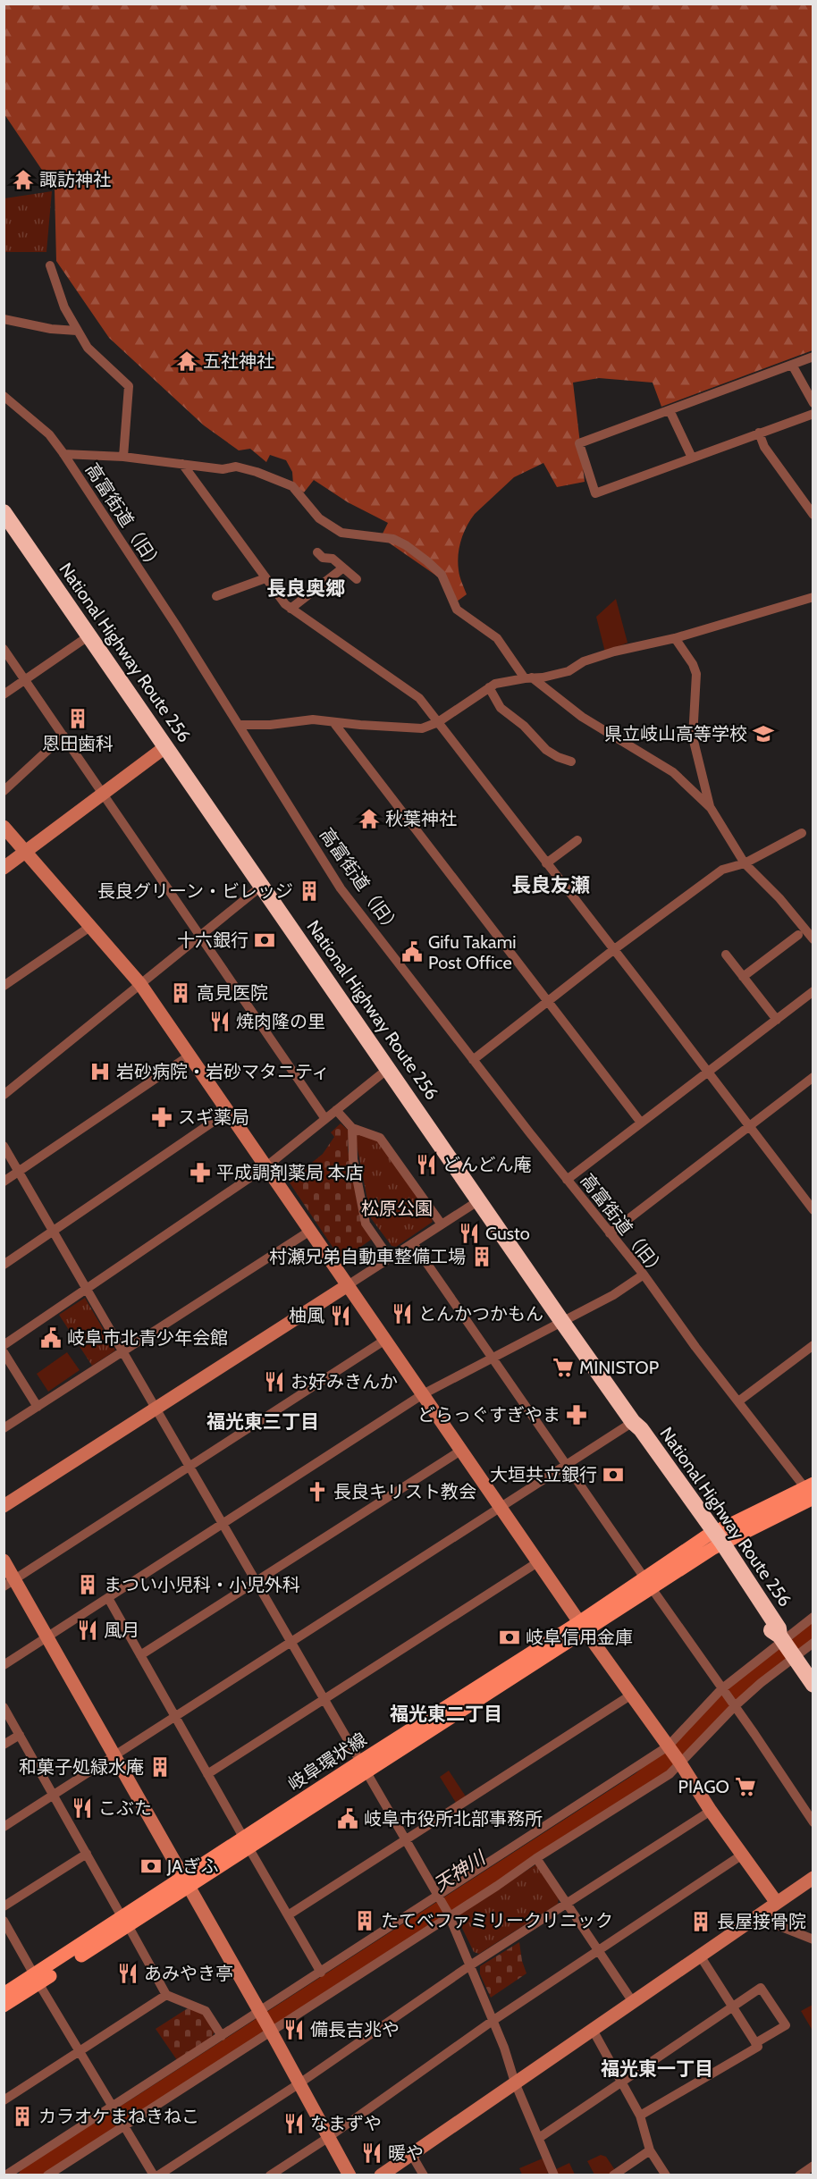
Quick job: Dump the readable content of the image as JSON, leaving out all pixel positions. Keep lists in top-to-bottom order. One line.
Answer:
{"streets":{"highway":["National Highway Route 256"],"main road":["岐阜環状線"],"street":["高富街道（旧）"]},"crossings":[["高富街道（旧）","岐阜環状線"],["National Highway Route 256","岐阜環状線"]],"districts":["長良奥郷","長良友瀬","福光東三丁目","福光東二丁目","福光東一丁目"],"water":["天神川"],"parks":["松原公園"],"places":{"temple":["諏訪神社","五社神社","秋葉神社"],"building":["恩田歯科","長良グリーン・ビレッジ","高見医院","村瀬兄弟自動車整備工場","まつい小児科・小児外科","和菓子処緑水庵","たてべファミリークリニック","長屋接骨院","カラオケまねきねこ"],"school or university":["県立岐山高等学校"],"bank":["十六銀行","大垣共立銀行","岐阜信用金庫","JAぎふ"],"public building":["Gifu Takami Post Office","岐阜市北青少年会館","岐阜市役所北部事務所"],"restaurant":["焼肉隆の里","どんどん庵","Gusto","とんかつかもん","柚風","お好みきんか","風月","こぶた","あみやき亭","備長吉兆や","なまずや","暖や"],"hospital":["岩砂病院・岩砂マタニティ"],"pharmacy":["スギ薬局","平成調剤薬局 本店","どらっぐすぎやま"],"supermarket":["MINISTOP","PIAGO"],"church":["長良キリスト教会"]}}
